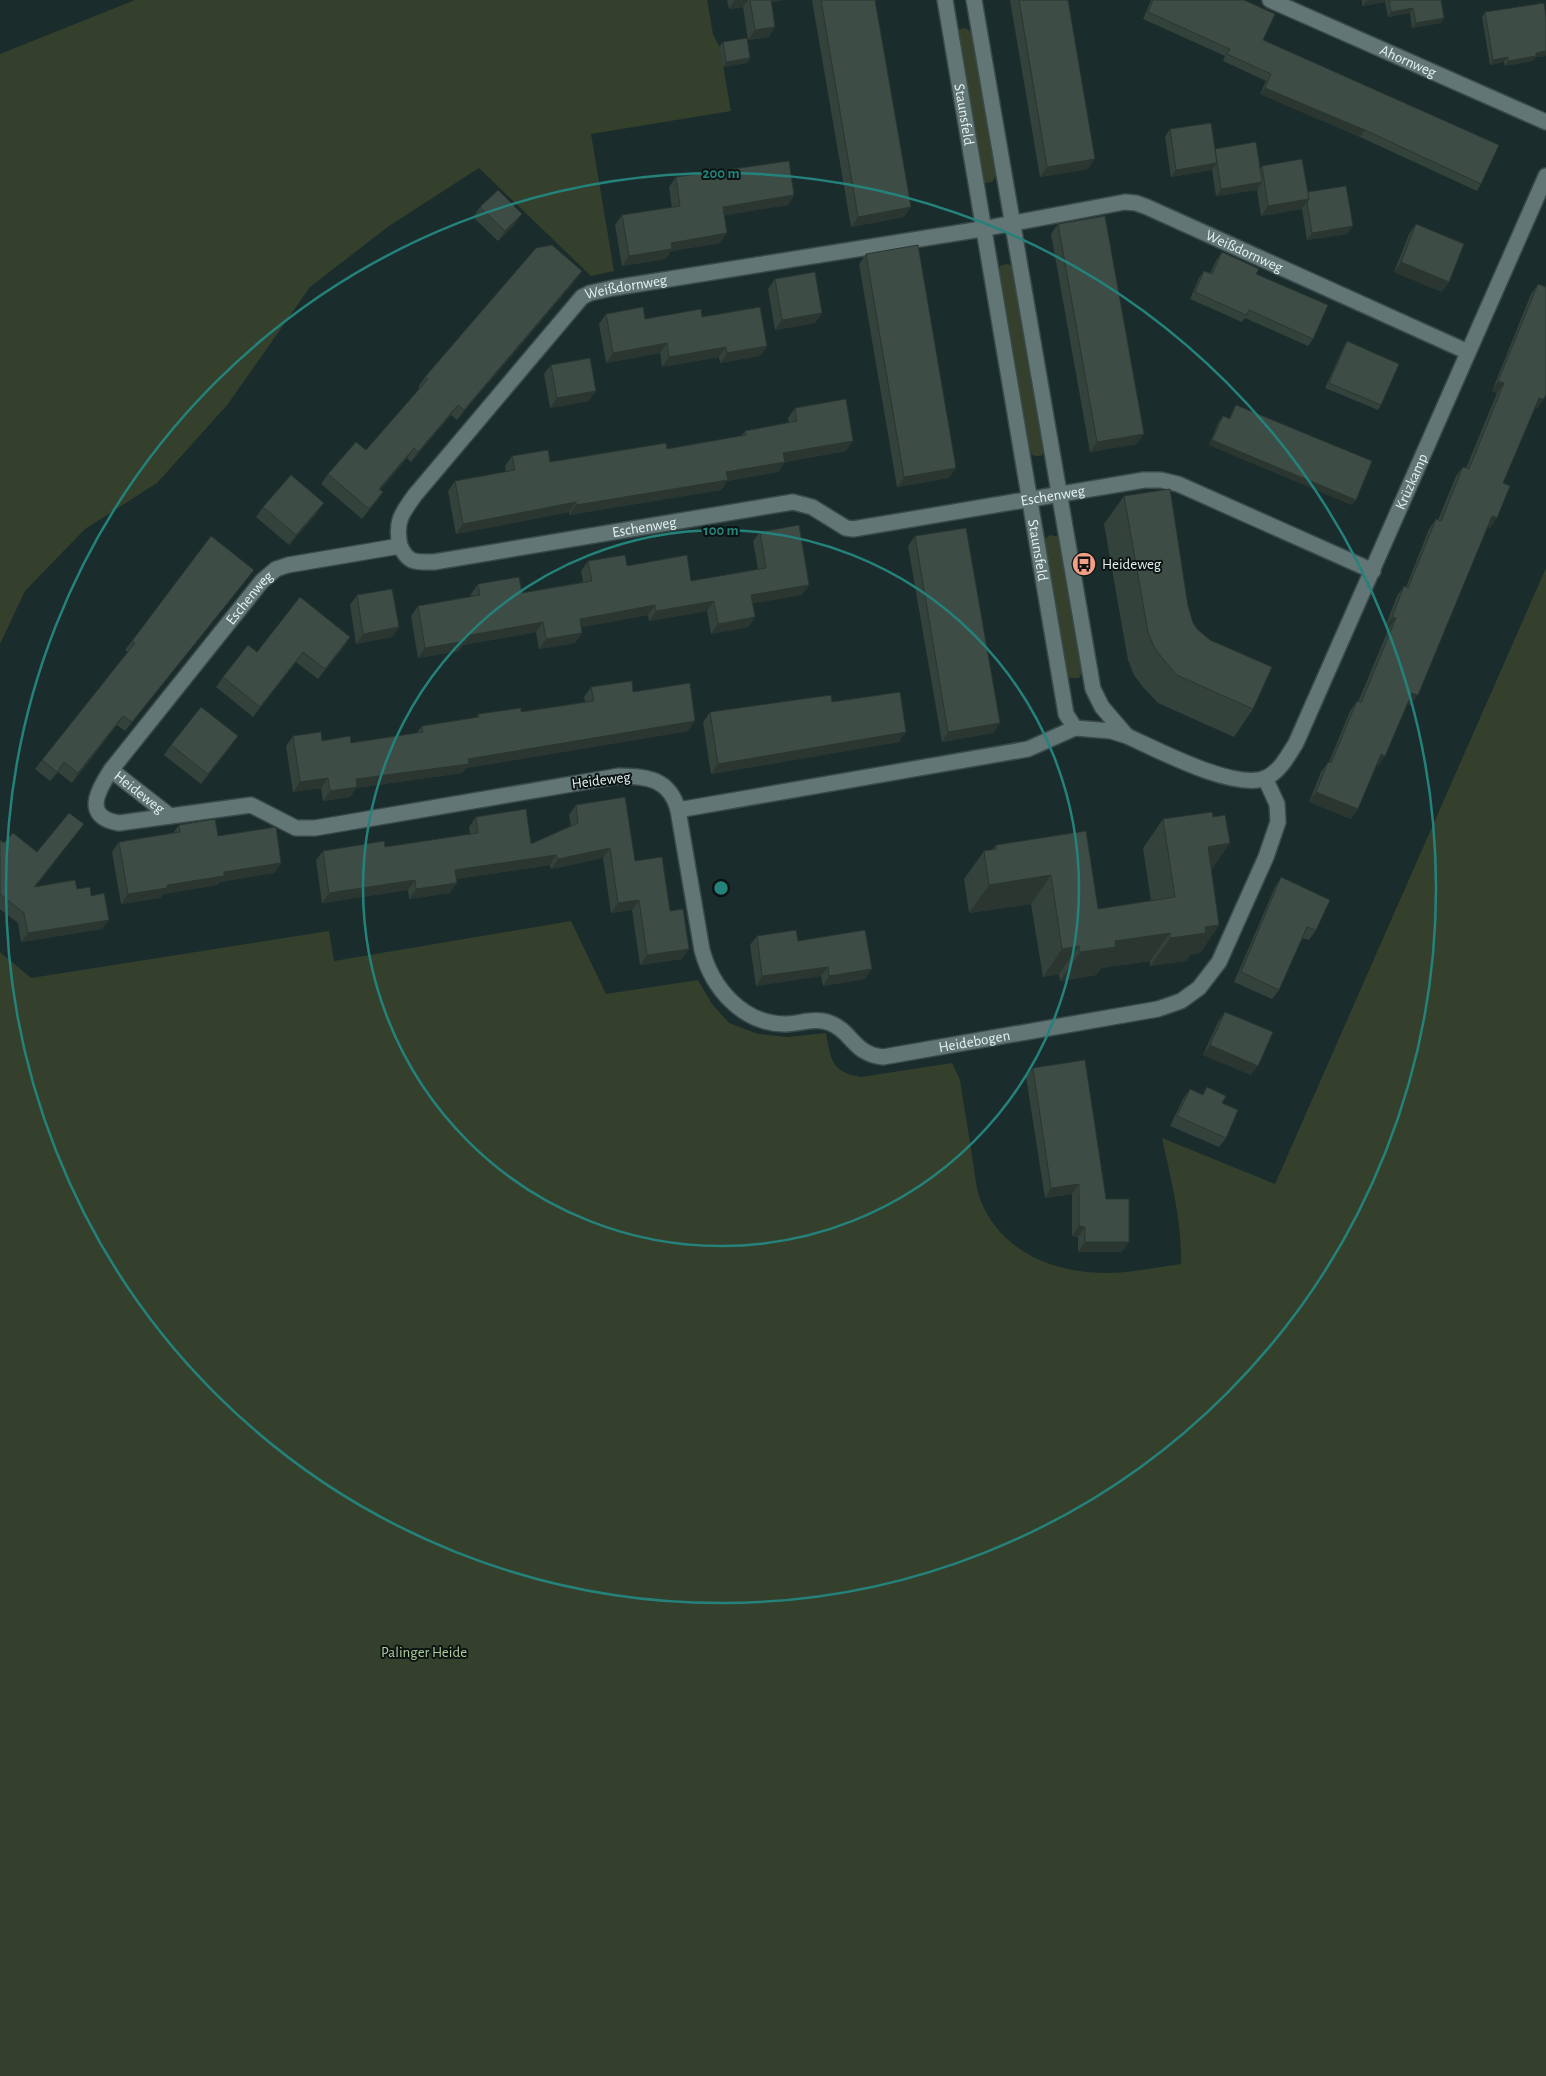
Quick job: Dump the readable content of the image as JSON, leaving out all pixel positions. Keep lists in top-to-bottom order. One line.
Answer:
{"streets":{"street":["Ahornweg","Staunsfeld","Weißdornweg","Krüzkamp","Eschenweg","Heideweg","Heidebogen"]},"crossings":[["Staunsfeld","Weißdornweg"],["Staunsfeld","Krüzkamp"],["Staunsfeld","Eschenweg"],["Staunsfeld","Heidebogen"],["Weißdornweg","Krüzkamp"],["Weißdornweg","Eschenweg"],["Krüzkamp","Eschenweg"],["Krüzkamp","Heidebogen"],["Eschenweg","Heideweg"],["Heideweg","Heidebogen"]],"parks":["Palinger Heide"],"places":{"bus stop":["Heideweg"]},"rings":["200 m","100 m"]}
